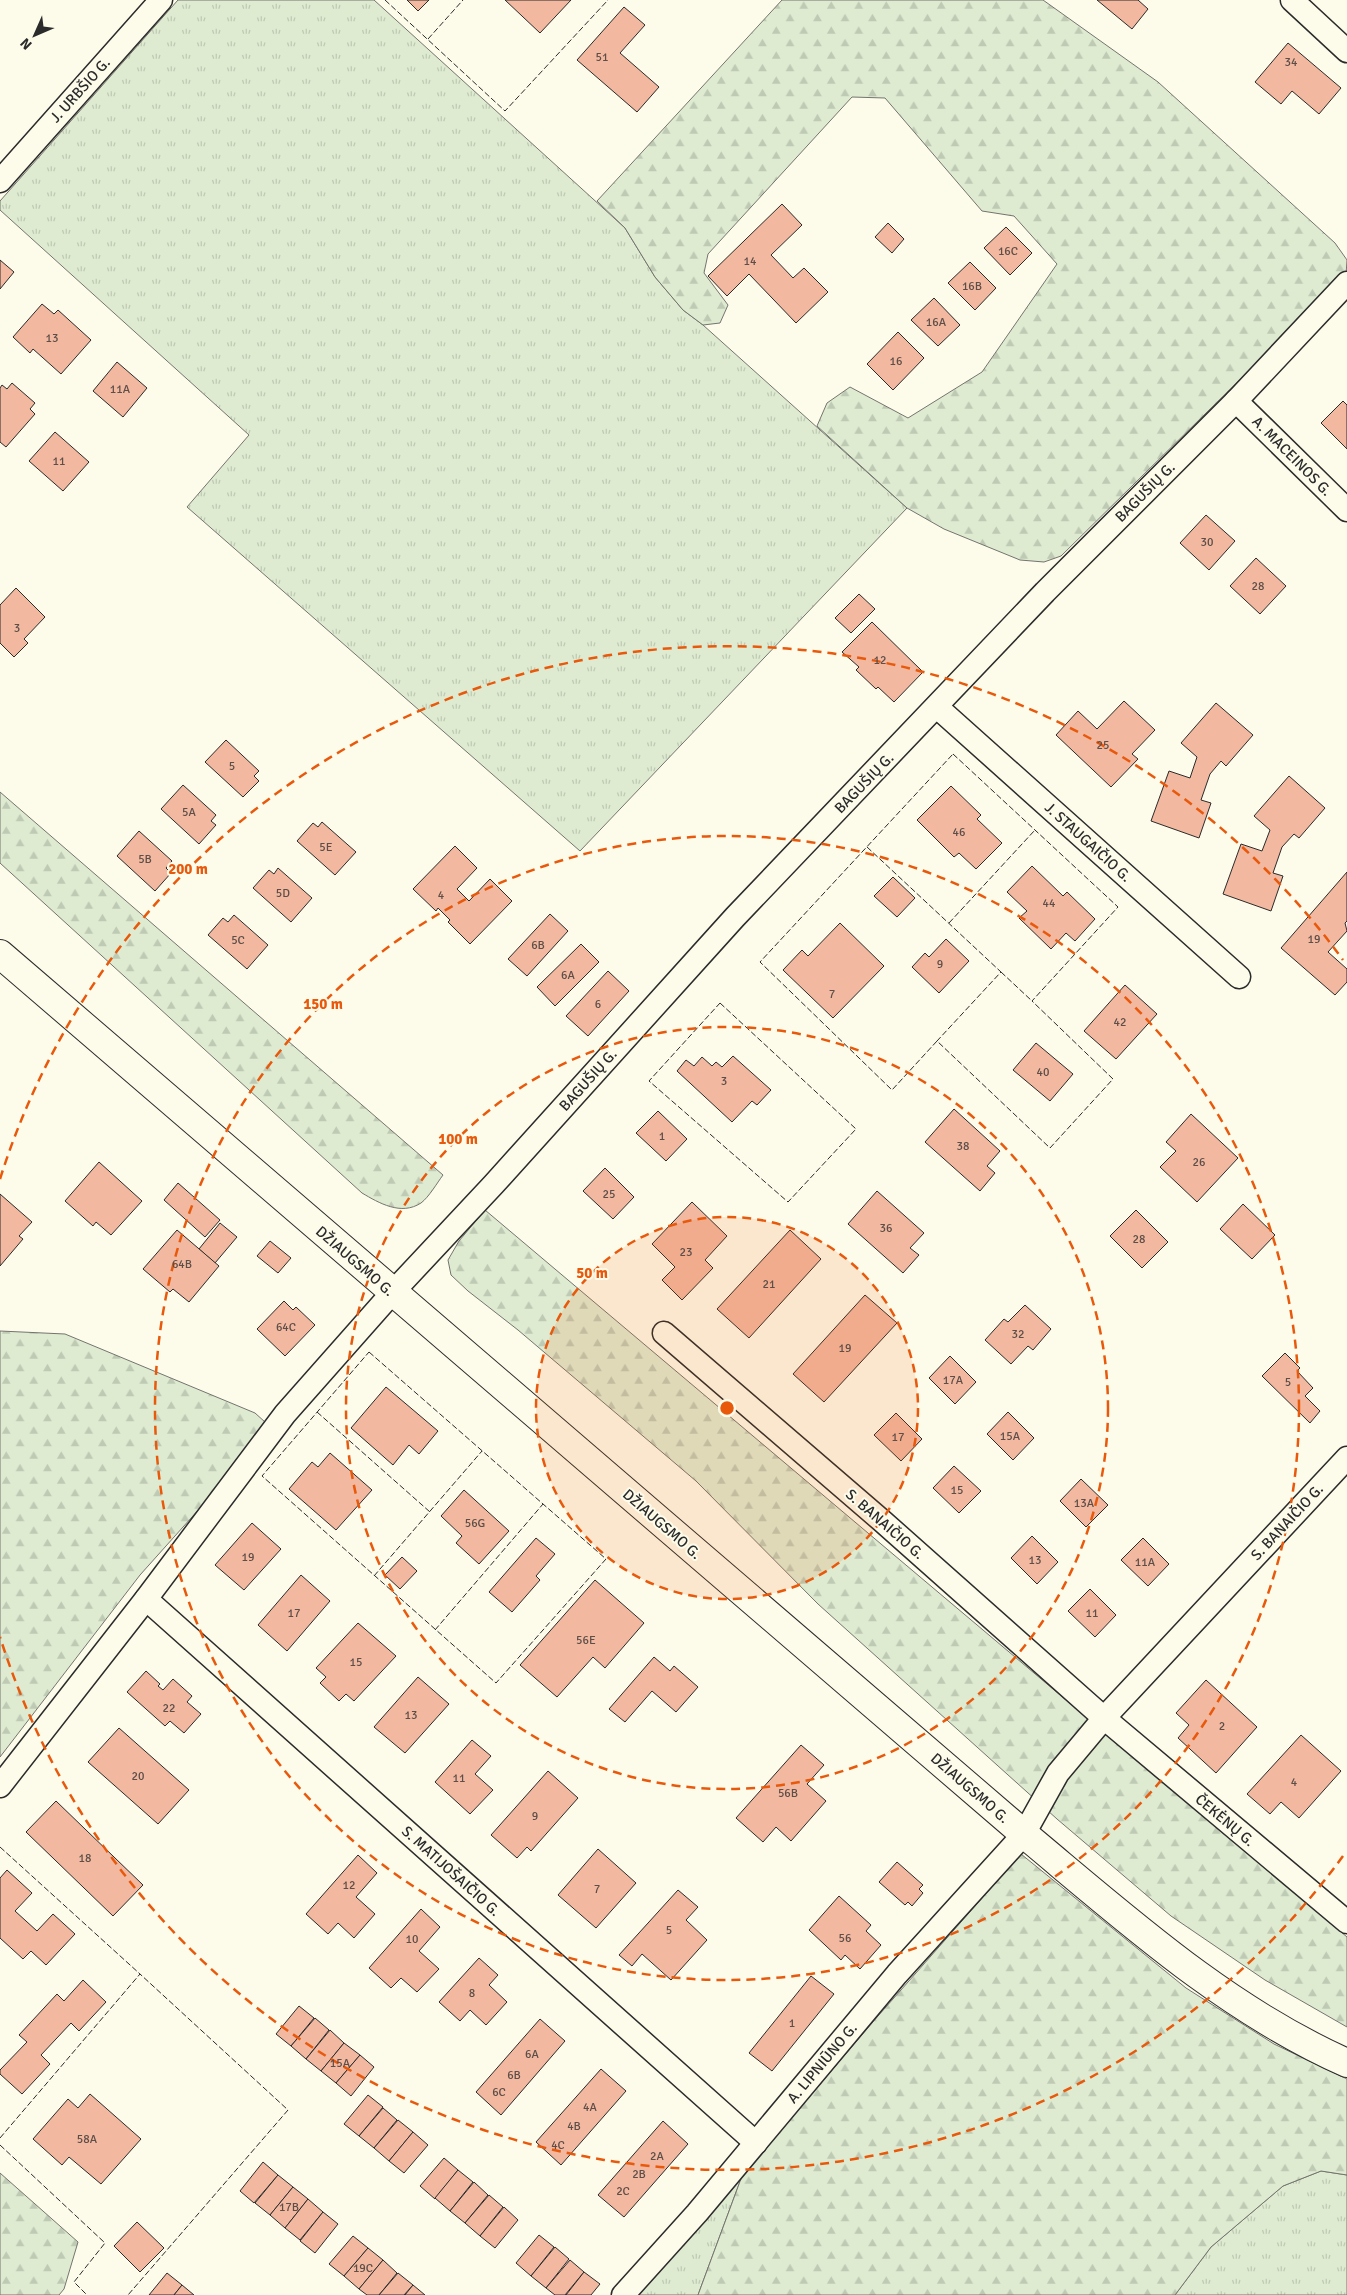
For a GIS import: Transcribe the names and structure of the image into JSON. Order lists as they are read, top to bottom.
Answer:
{
  "streets": {
    "street": [
      "J. URBŠIO G.",
      "A. MACEINOS G.",
      "BAGUŠIŲ G.",
      "J. STAUGAIČIO G.",
      "DŽIAUGSMO G.",
      "S. BANAIČIO G.",
      "ČEKĖNŲ G.",
      "S. MATIJOŠAIČIO G.",
      "A. LIPNIŪNO G."
    ]
  },
  "crossings": [
    ["A. MACEINOS G.", "BAGUŠIŲ G."],
    ["BAGUŠIŲ G.", "J. STAUGAIČIO G."],
    ["BAGUŠIŲ G.", "DŽIAUGSMO G."],
    ["BAGUŠIŲ G.", "S. MATIJOŠAIČIO G."],
    ["DŽIAUGSMO G.", "S. BANAIČIO G."],
    ["DŽIAUGSMO G.", "A. LIPNIŪNO G."],
    ["S. BANAIČIO G.", "ČEKĖNŲ G."],
    ["S. BANAIČIO G.", "A. LIPNIŪNO G."],
    ["S. MATIJOŠAIČIO G.", "A. LIPNIŪNO G."]
  ],
  "house_numbers": [
    "51",
    "34",
    "16C",
    "14",
    "16B",
    "16A",
    "13",
    "16",
    "11A",
    "11",
    "30",
    "28",
    "3",
    "12",
    "25",
    "5",
    "5A",
    "46",
    "5E",
    "5B",
    "5D",
    "4",
    "44",
    "19",
    "5C",
    "6B",
    "9",
    "6A",
    "7",
    "6",
    "42",
    "40",
    "3",
    "1",
    "38",
    "26",
    "25",
    "36",
    "28",
    "23",
    "64B",
    "21",
    "64C",
    "32",
    "19",
    "17A",
    "5",
    "15A",
    "17",
    "15",
    "13A",
    "56G",
    "19",
    "13",
    "11A",
    "17",
    "11",
    "56E",
    "15",
    "22",
    "13",
    "2",
    "20",
    "11",
    "4",
    "56B",
    "9",
    "18",
    "12",
    "7",
    "5",
    "56",
    "10",
    "8",
    "1",
    "6A",
    "15A",
    "6B",
    "6C",
    "4A",
    "4B",
    "58A",
    "4C",
    "2A",
    "2B",
    "2C",
    "17B",
    "19C"
  ],
  "north": "bottom left",
  "rings": [
    "200 m",
    "150 m",
    "100 m",
    "50 m"
  ]
}
